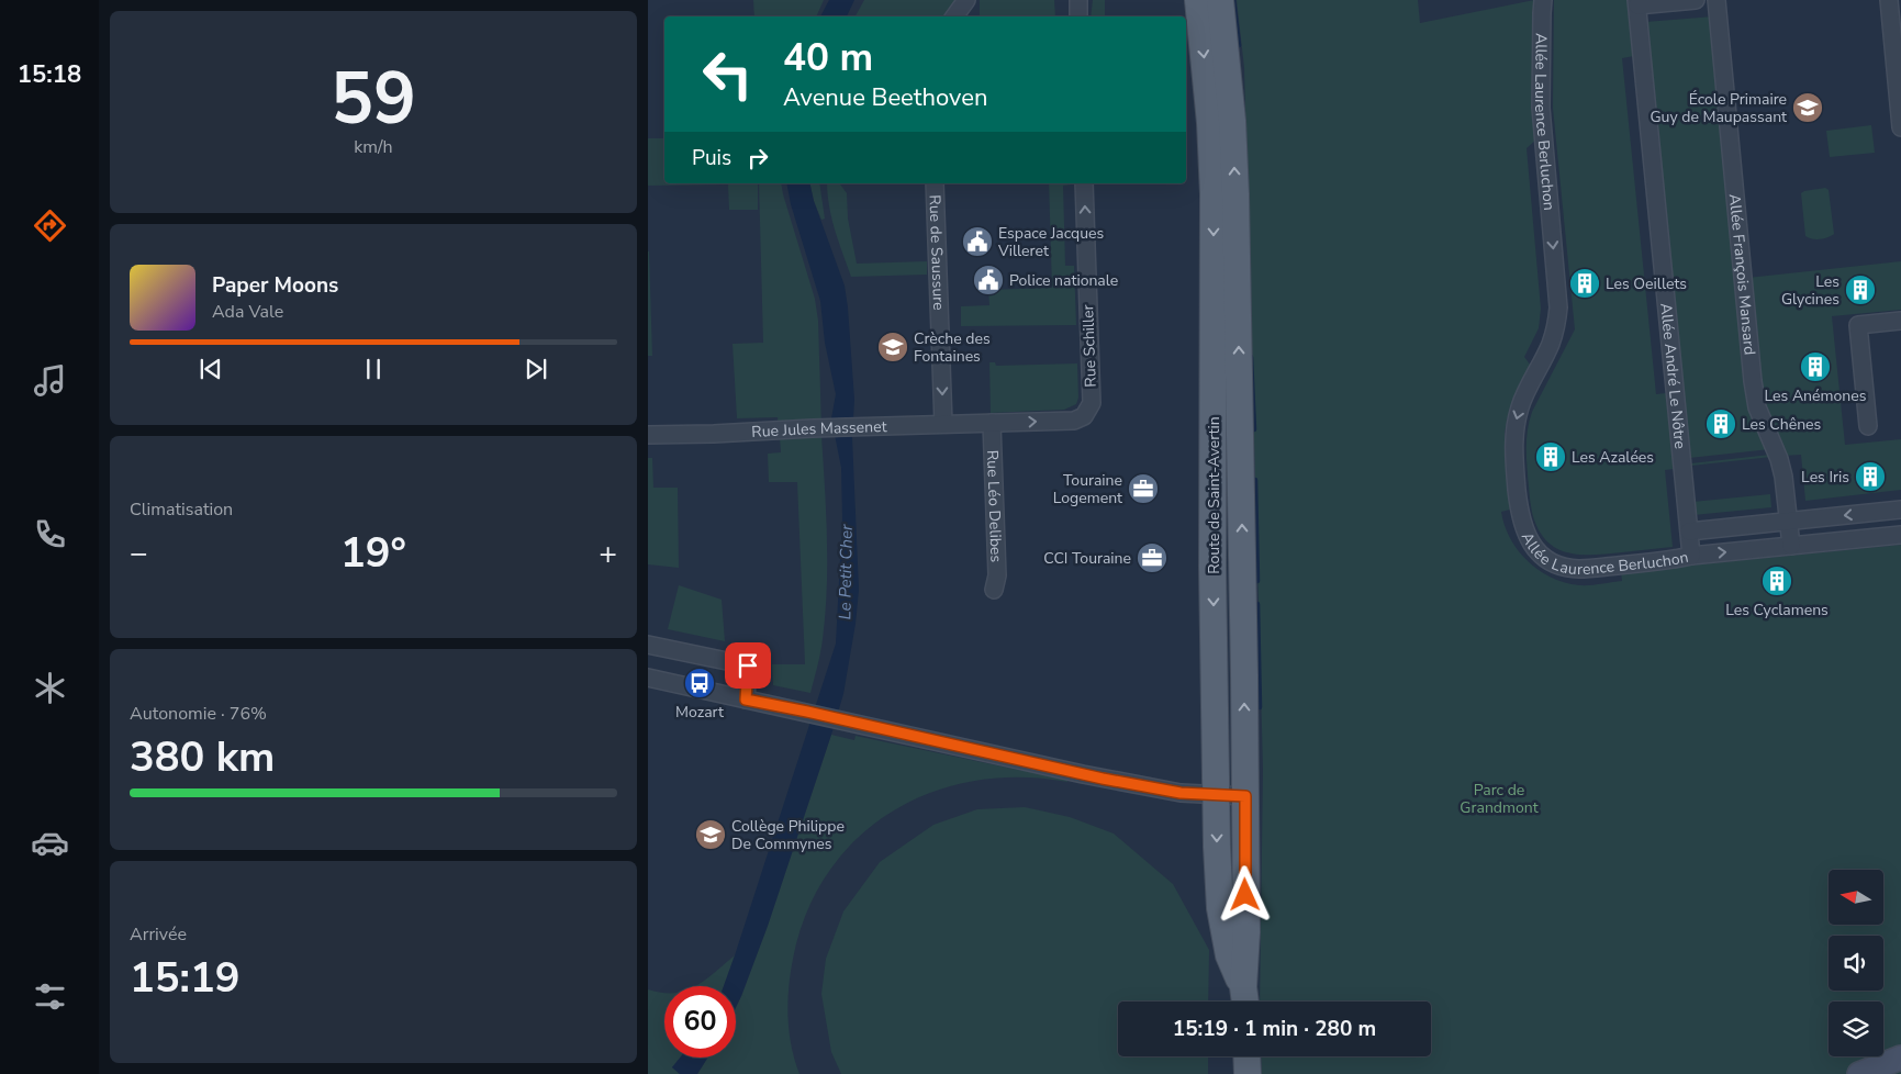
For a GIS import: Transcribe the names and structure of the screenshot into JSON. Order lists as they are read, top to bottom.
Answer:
{
  "streets": {
    "main road": ["Route de Saint-Avertin"],
    "street": [
      "Allée Laurence Berluchon",
      "Rue de Saussure",
      "Allée François Mansard",
      "Rue Schiller",
      "Allée André Le Nôtre",
      "Rue Jules Massenet",
      "Rue Léo Delibes"
    ]
  },
  "crossings": [
    ["Allée Laurence Berluchon", "Allée François Mansard"],
    ["Allée Laurence Berluchon", "Allée André Le Nôtre"],
    ["Rue de Saussure", "Rue Jules Massenet"],
    ["Rue Schiller", "Rue Jules Massenet"],
    ["Rue Schiller", "Rue Léo Delibes"],
    ["Rue Jules Massenet", "Rue Léo Delibes"]
  ],
  "one_way": ["Rue de Saussure"],
  "water": ["Le Petit Cher"],
  "parks": ["Parc de Grandmont"],
  "places": {
    "school or university": ["École Primaire Guy de Maupassant", "Crèche des Fontaines", "Collège Philippe De Commynes"],
    "public building": ["Espace Jacques Villeret", "Police nationale"],
    "building": [
      "Les Oeillets",
      "Les Glycines",
      "Les Anémones",
      "Les Chênes",
      "Les Azalées",
      "Les Iris",
      "Les Cyclamens"
    ],
    "office": ["Touraine Logement", "CCI Touraine"],
    "bus stop": ["Mozart"]
  },
  "north": "left",
  "page": {
    "tabs": "15:18",
    "tile": [
      ["59", "km/h"],
      "Climatisation",
      ["Autonomie · 76%", "380 km"],
      ["Arrivée", "15:19"]
    ],
    "turn": ["40 m", "Avenue Beethoven"],
    "then": "Puis",
    "song": ["Paper Moons", "Ada Vale"],
    "heat": ["−", "19°", "+"],
    "limit": "60",
    "trip": "15:19 · 1 min · 280 m"
  }
}
